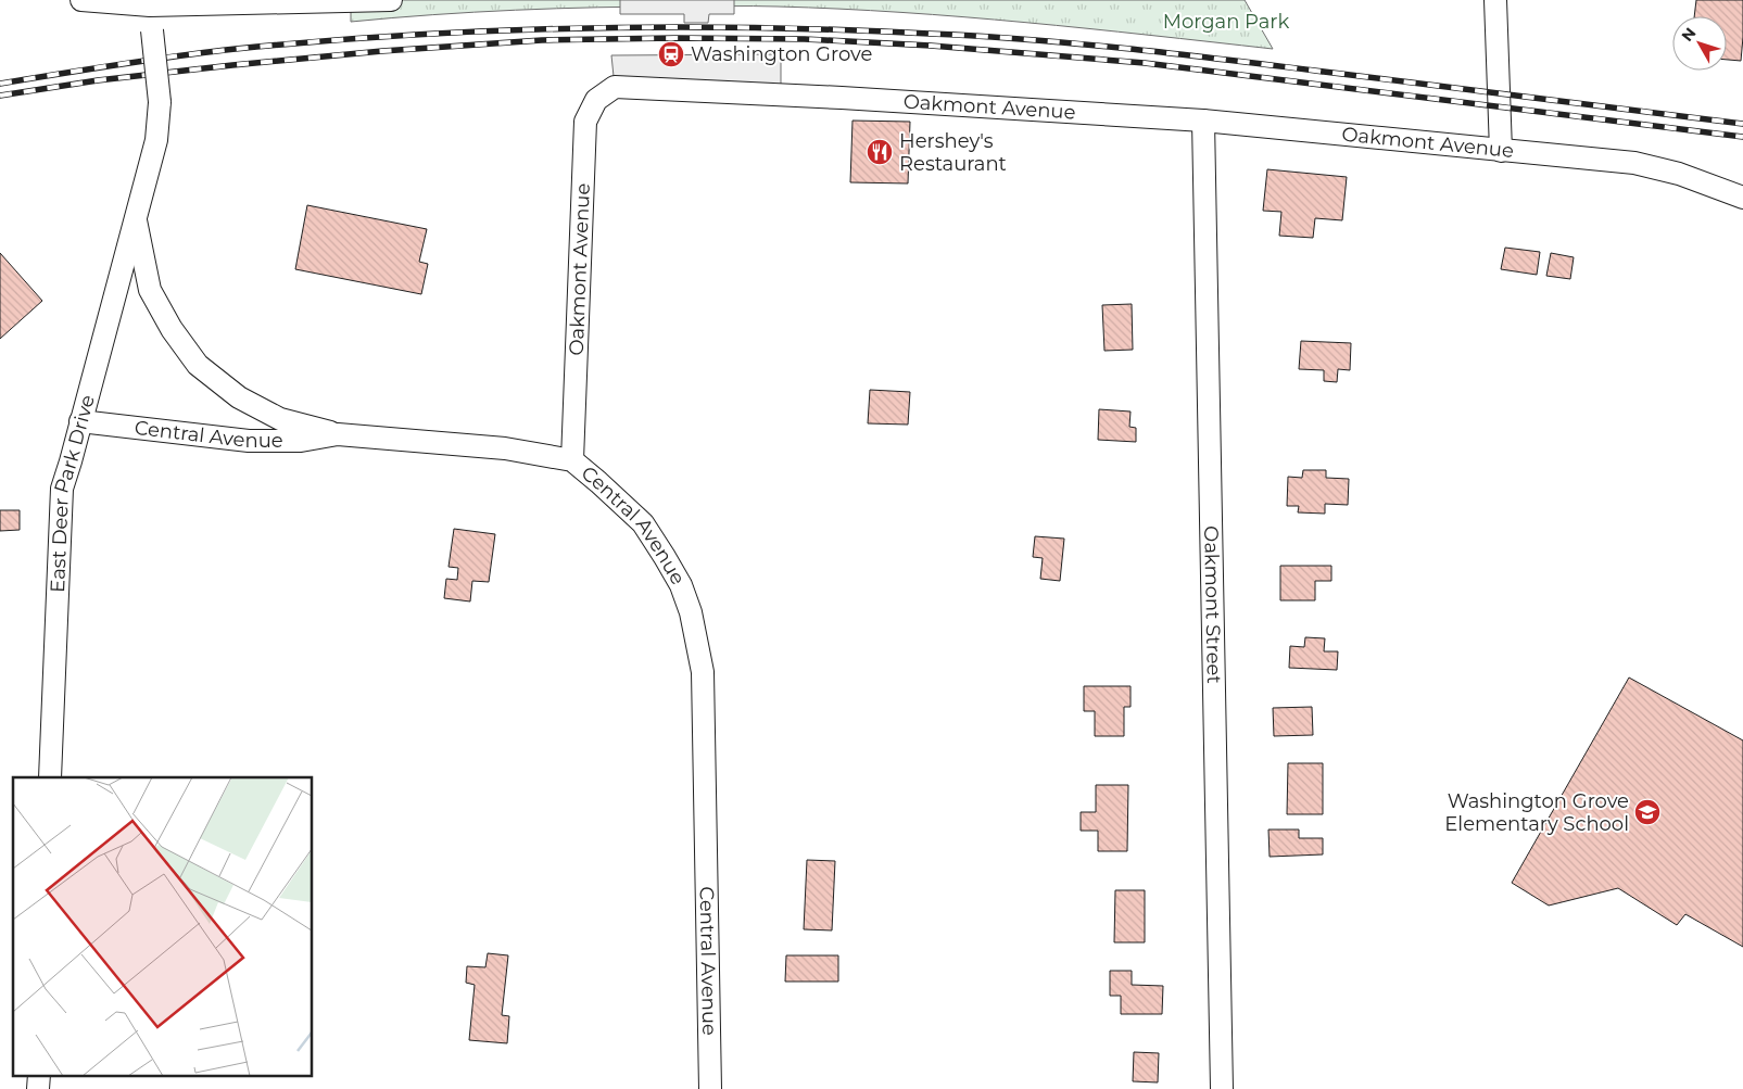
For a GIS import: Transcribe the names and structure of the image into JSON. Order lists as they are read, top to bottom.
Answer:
{
  "streets": {
    "street": [
      "Oakmont Avenue",
      "Central Avenue",
      "East Deer Park Drive",
      "Oakmont Street"
    ]
  },
  "crossings": [
    ["Oakmont Avenue", "Central Avenue"],
    ["Oakmont Avenue", "Oakmont Street"],
    ["Central Avenue", "East Deer Park Drive"]
  ],
  "parks": ["Morgan Park"],
  "places": {
    "station": ["Washington Grove"],
    "restaurant": ["Hershey's Restaurant"],
    "school or university": ["Washington Grove Elementary School"]
  },
  "north": "top left"
}
